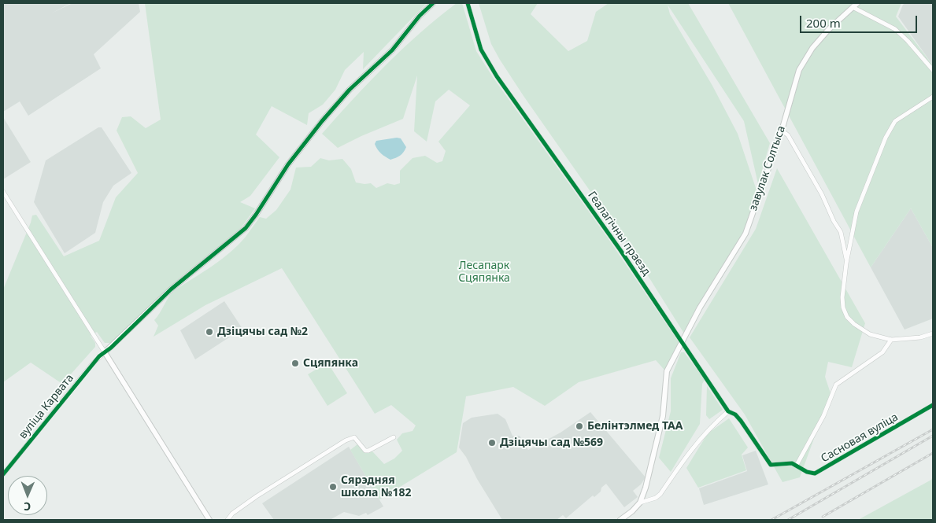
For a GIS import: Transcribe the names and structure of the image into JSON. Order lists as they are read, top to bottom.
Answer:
{
  "streets": {
    "street": [
      "завулак Солтыса",
      "Геалагічны праезд",
      "вуліца Карвата",
      "Сасновая вуліца"
    ]
  },
  "crossings": [
    ["завулак Солтыса", "Геалагічны праезд"],
    ["Геалагічны праезд", "Сасновая вуліца"]
  ],
  "parks": ["Лесапарк Сцяпянка"],
  "places": [
    "Дзіцячы сад №2",
    "Сцяпянка",
    "Белінтэлмед ТАА",
    "Дзіцячы сад №569",
    "Сярэдняя школа №182"
  ],
  "scale_bar": "200 m",
  "north": "bottom"
}
